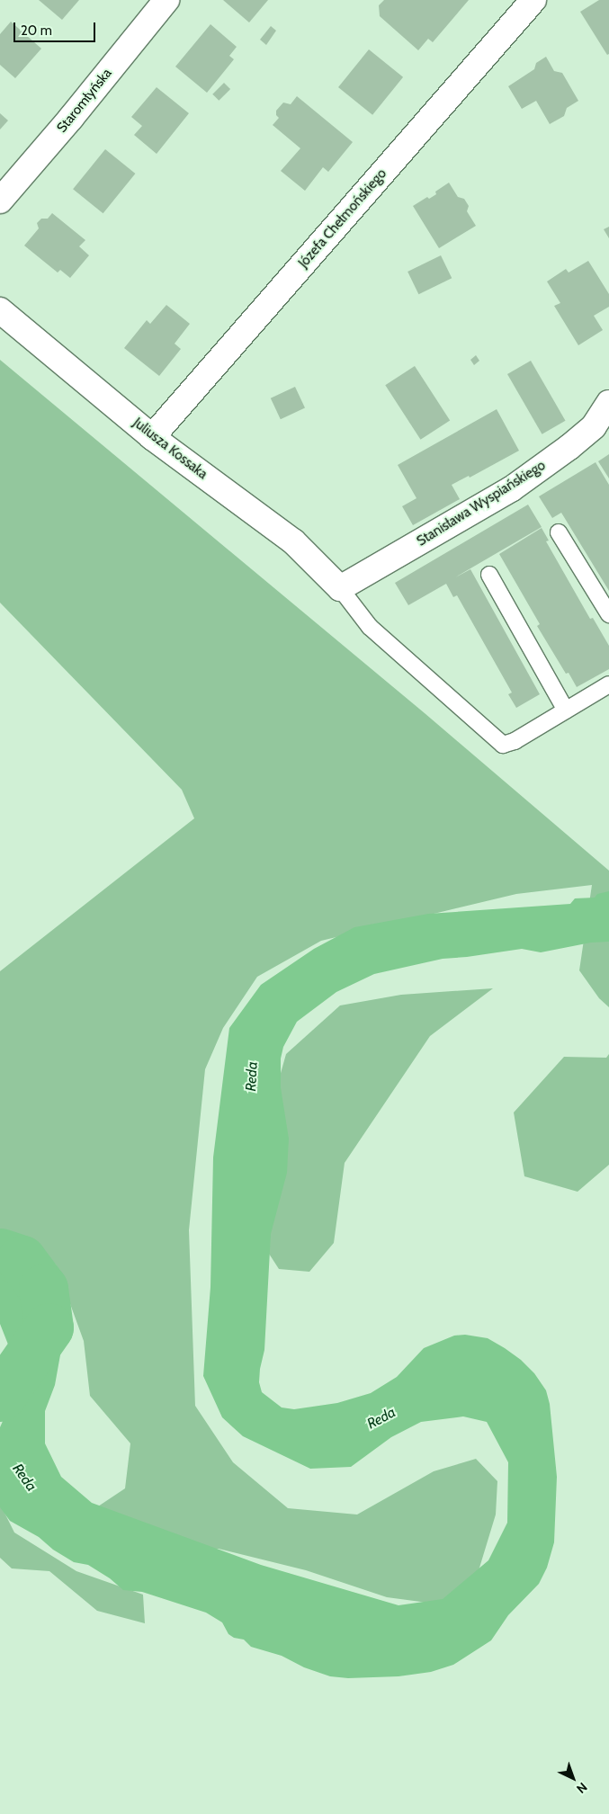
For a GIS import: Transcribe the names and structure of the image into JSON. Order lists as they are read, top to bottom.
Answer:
{
  "streets": {
    "street": [
      "Staromłyńska",
      "Józefa Chełmońskiego",
      "Juliusza Kossaka",
      "Stanisława Wyspiańskiego"
    ]
  },
  "crossings": [
    ["Józefa Chełmońskiego", "Juliusza Kossaka"],
    ["Juliusza Kossaka", "Stanisława Wyspiańskiego"]
  ],
  "water": ["Reda"],
  "scale_bar": "20 m",
  "north": "bottom right"
}
